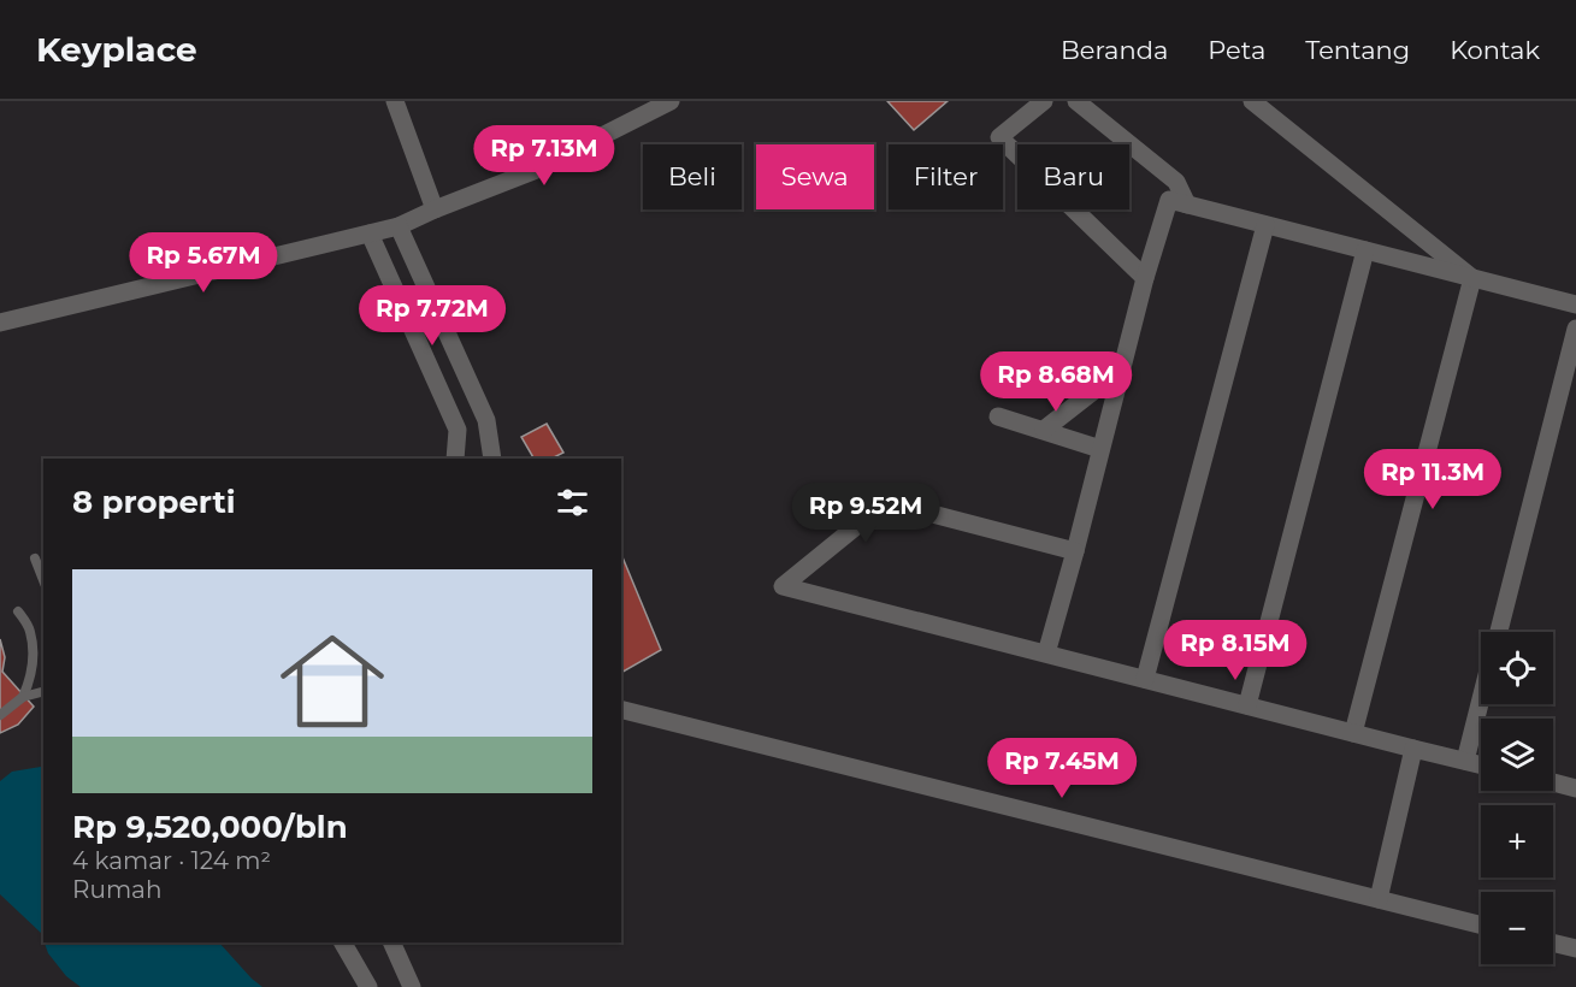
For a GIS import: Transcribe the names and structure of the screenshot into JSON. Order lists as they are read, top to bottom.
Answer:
{
  "page": {
    "header": "Keyplace",
    "nav": [
      "Beranda",
      "Peta",
      "Tentang",
      "Kontak"
    ],
    "price": [
      "Rp 7.13M",
      "Rp 5.67M",
      "Rp 7.72M",
      "Rp 8.68M",
      "Rp 11.3M",
      "Rp 9.52M",
      "Rp 8.15M",
      "Rp 7.45M"
    ],
    "chip": [
      "Beli",
      "Sewa",
      "Filter",
      "Baru"
    ],
    "heading": "8 properti",
    "list": [
      {
        "name": "Rp 9,520,000/bln",
        "note": "4 kamar · 124 m² · Rumah"
      }
    ],
    "map_buttons": ["+", "−"]
  }
}
